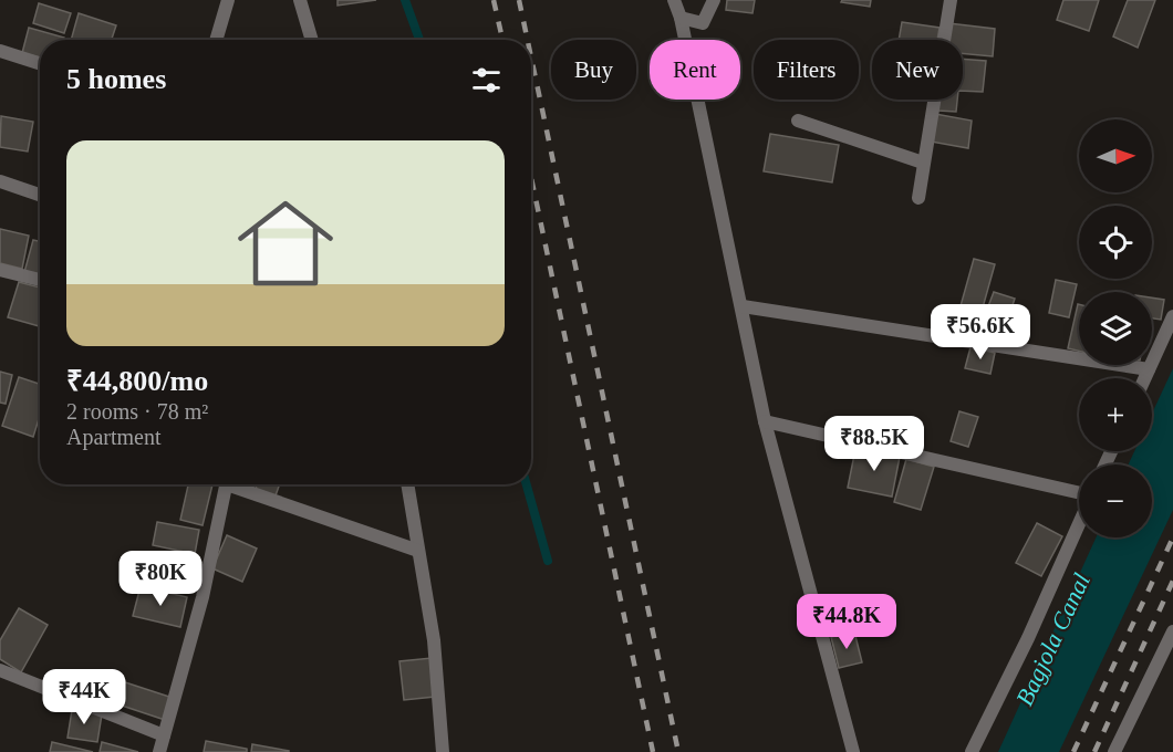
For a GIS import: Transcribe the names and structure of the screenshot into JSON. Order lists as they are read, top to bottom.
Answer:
{
  "water": ["Bagjola Canal"],
  "north": "right",
  "page": {
    "chip": [
      "Buy",
      "Rent",
      "Filters",
      "New"
    ],
    "heading": "5 homes",
    "map_buttons": ["+", "−"],
    "list": [
      {
        "name": "₹44,800/mo",
        "note": "2 rooms · 78 m² · Apartment"
      }
    ],
    "price": [
      "₹56.6K",
      "₹88.5K",
      "₹80K",
      "₹44.8K",
      "₹44K"
    ]
  }
}
